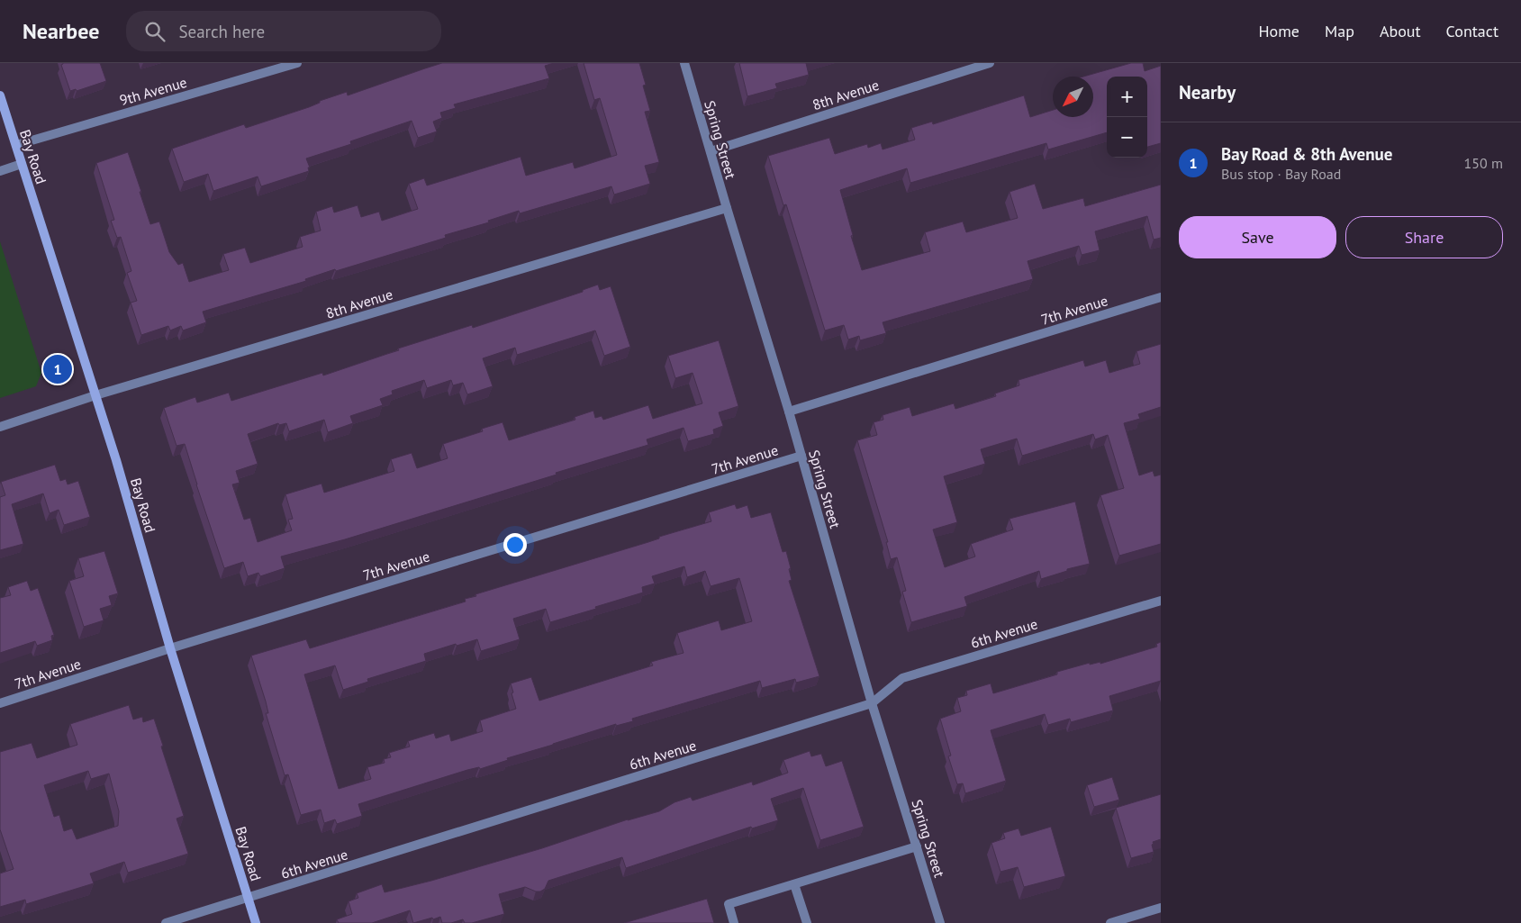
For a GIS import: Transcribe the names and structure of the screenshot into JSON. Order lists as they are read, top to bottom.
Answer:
{
  "streets": {
    "street": [
      "9th Avenue",
      "8th Avenue",
      "Spring Street",
      "Bay Road",
      "7th Avenue",
      "6th Avenue"
    ]
  },
  "crossings": [
    ["9th Avenue", "Bay Road"],
    ["8th Avenue", "Spring Street"],
    ["8th Avenue", "Bay Road"],
    ["Spring Street", "7th Avenue"],
    ["Spring Street", "6th Avenue"],
    ["Bay Road", "7th Avenue"],
    ["Bay Road", "6th Avenue"]
  ],
  "north": "bottom left",
  "page": {
    "header": "Nearbee",
    "search": "Search here",
    "nav": [
      "Home",
      "Map",
      "About",
      "Contact"
    ],
    "heading": "Nearby",
    "map_buttons": ["+", "−"],
    "list": [
      {
        "mark": "1",
        "name": "Bay Road & 8th Avenue",
        "note": "Bus stop · Bay Road",
        "value": "150 m"
      }
    ],
    "buttons": ["Save", "Share"],
    "pins": "1"
  }
}
